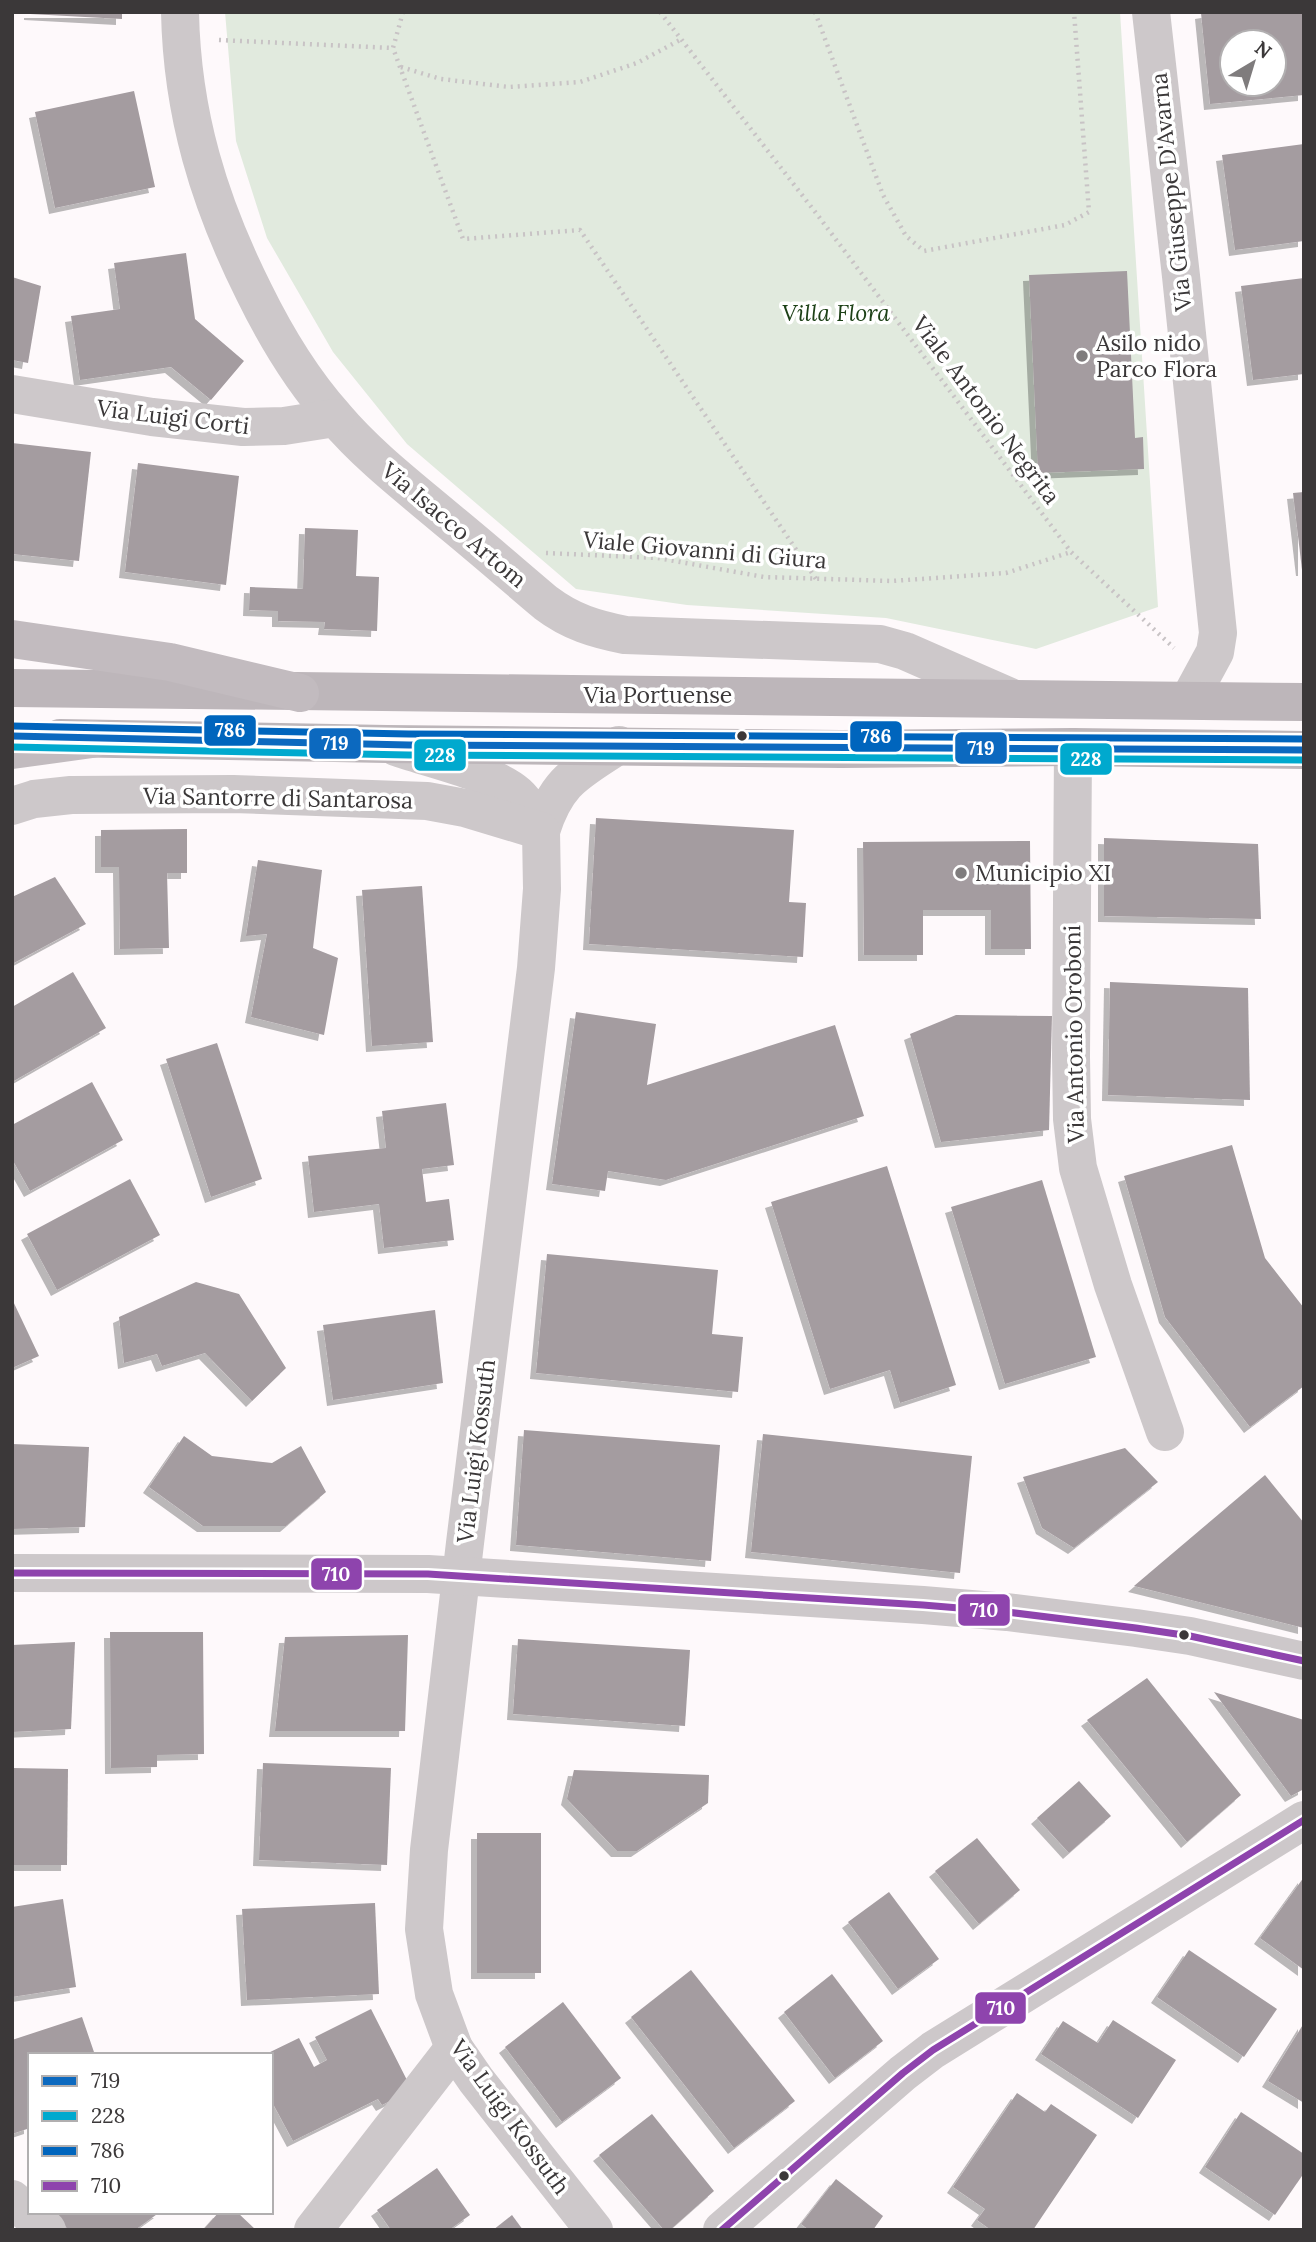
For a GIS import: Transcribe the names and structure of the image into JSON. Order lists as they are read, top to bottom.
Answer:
{
  "streets": {
    "main road": ["Via Portuense"],
    "street": [
      "Via Giuseppe D'Avarna",
      "Via Luigi Corti",
      "Via Isacco Artom",
      "Via Santorre di Santarosa",
      "Via Antonio Oroboni",
      "Via Luigi Kossuth"
    ],
    "path": ["Viale Antonio Negrita", "Viale Giovanni di Giura"]
  },
  "crossings": [
    ["Via Giuseppe D'Avarna", "Via Portuense"],
    ["Viale Antonio Negrita", "Viale Giovanni di Giura"],
    ["Via Luigi Corti", "Via Isacco Artom"],
    ["Via Isacco Artom", "Viale Giovanni di Giura"],
    ["Via Isacco Artom", "Via Portuense"],
    ["Via Santorre di Santarosa", "Via Luigi Kossuth"]
  ],
  "parks": ["Villa Flora"],
  "places": ["Asilo nido Parco Flora", "Municipio XI"],
  "lines": [
    "transit line 786",
    "transit line 719",
    "transit line 228",
    "transit line 710"
  ],
  "legend": [
    "719",
    "228",
    "786",
    "710"
  ],
  "north": "top right"
}
